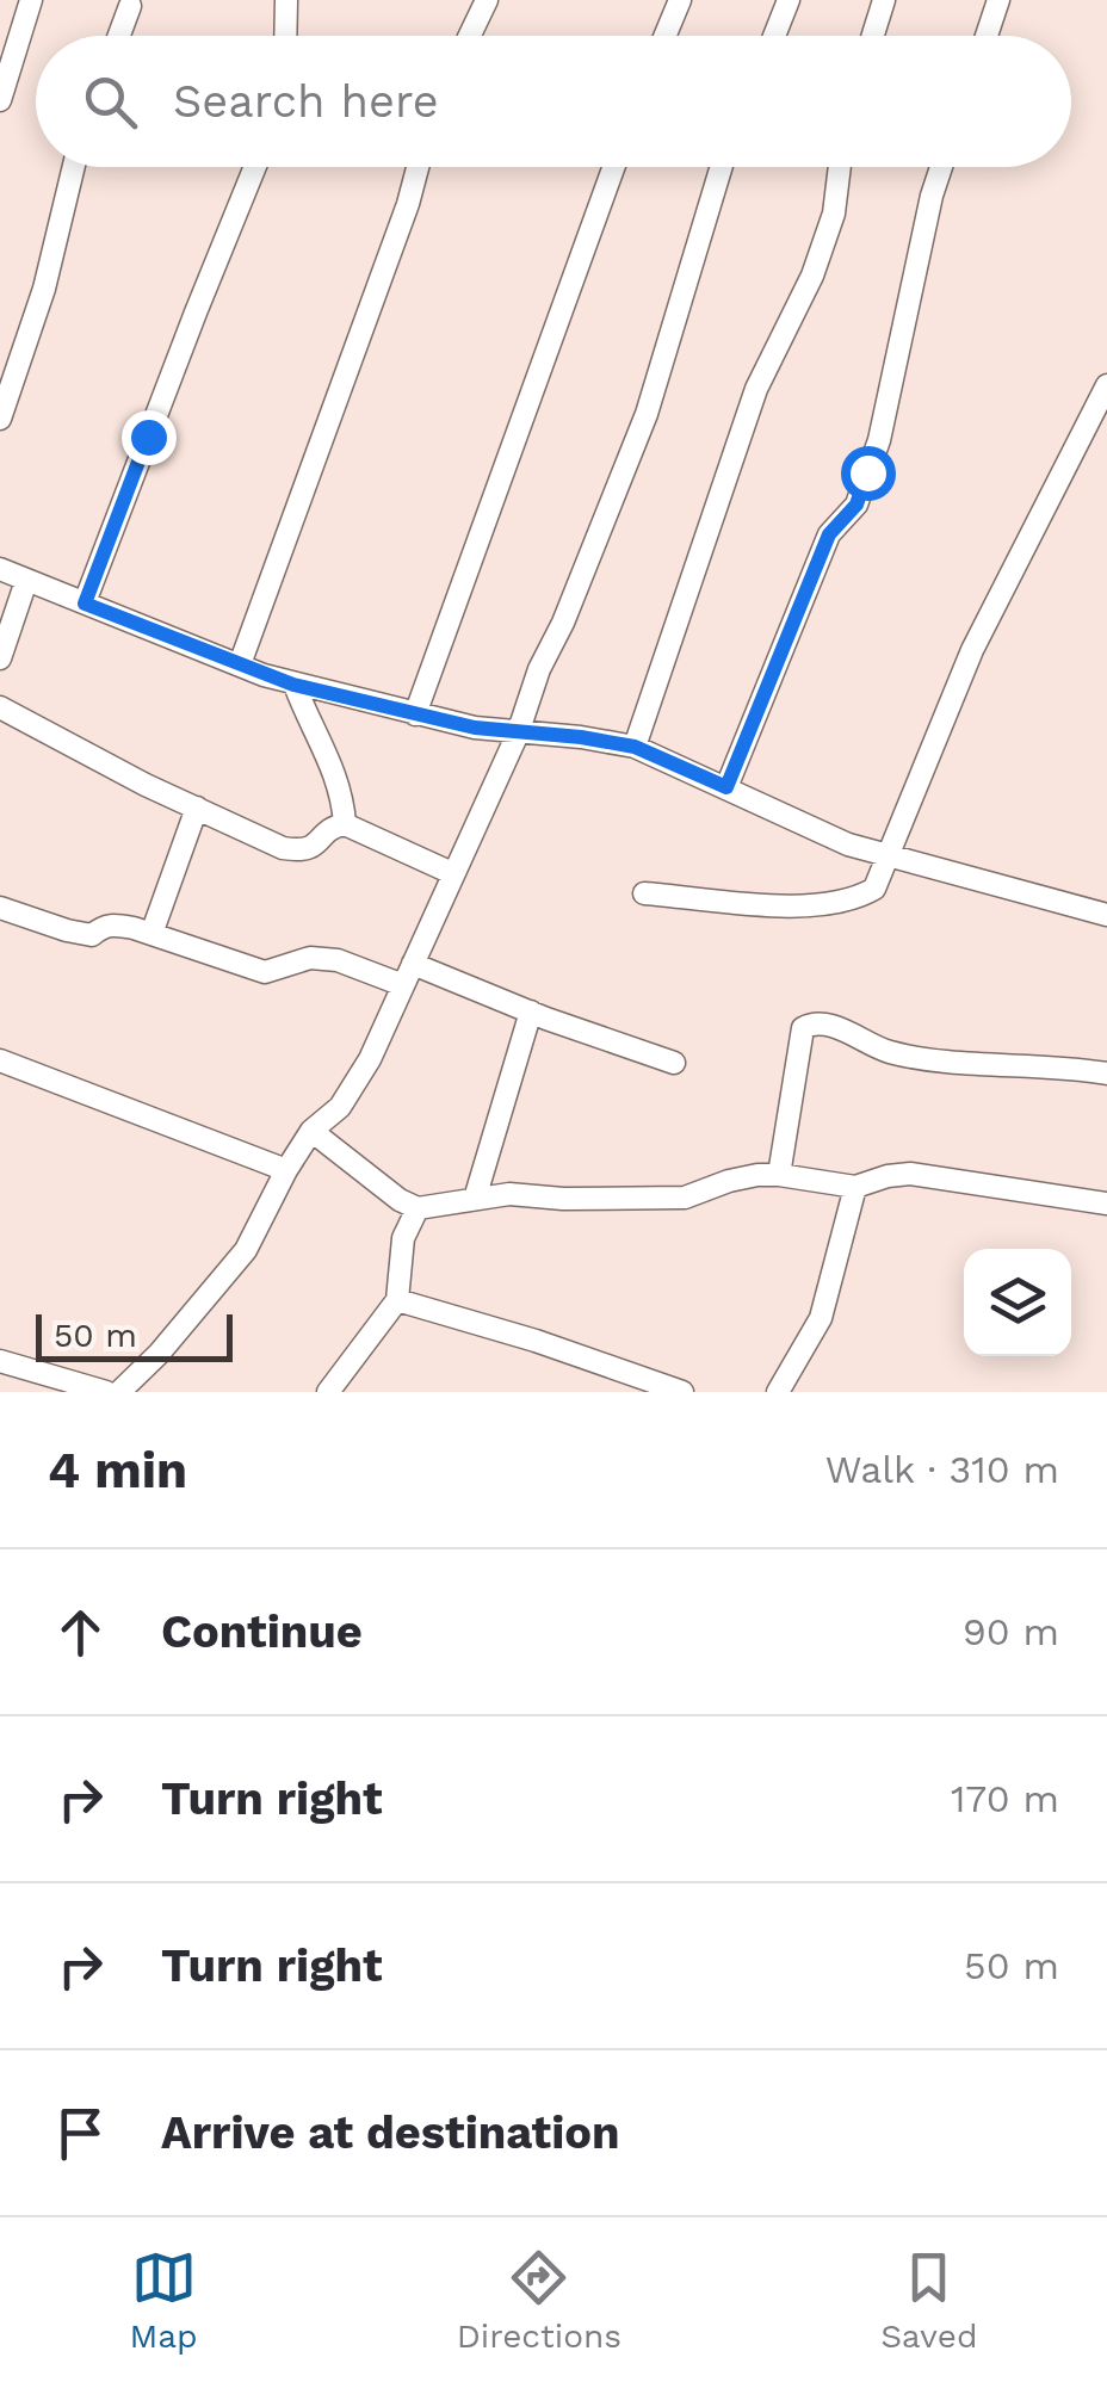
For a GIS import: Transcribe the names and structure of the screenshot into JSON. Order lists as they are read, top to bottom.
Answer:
{
  "scale_bar": "50 m",
  "page": {
    "search": "Search here",
    "scale": "50 m",
    "heading": ["4 min", "Walk · 310 m"],
    "list": [
      ["Continue", "90 m"],
      ["Turn right", "170 m"],
      ["Turn right", "50 m"],
      "Arrive at destination"
    ],
    "nav": ["Map", "Directions", "Saved"]
  }
}
